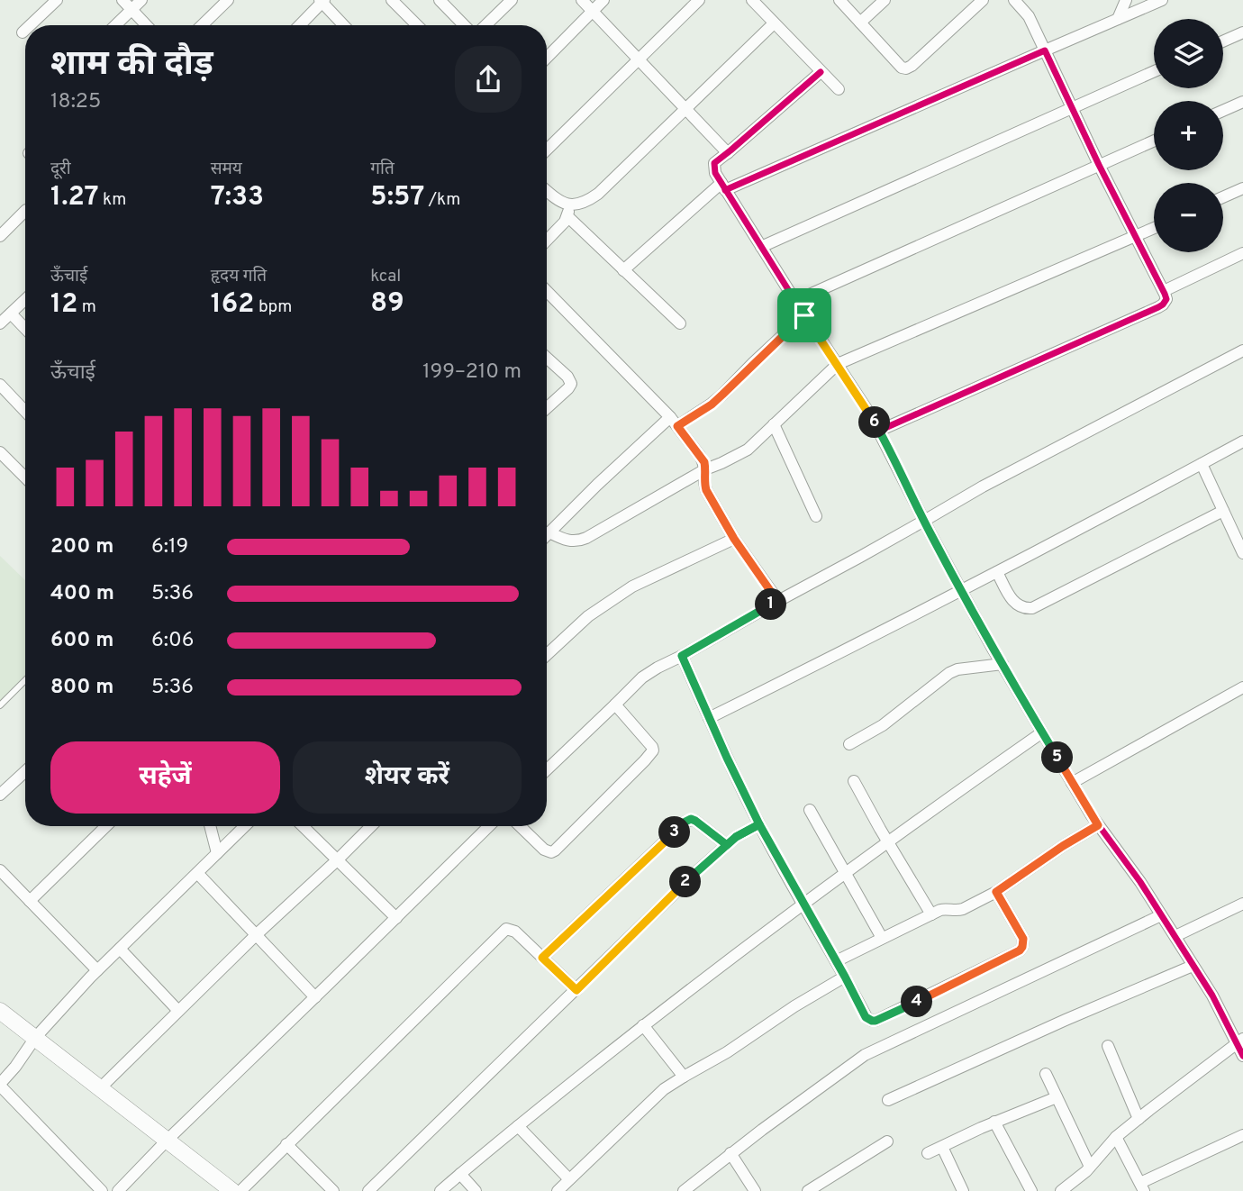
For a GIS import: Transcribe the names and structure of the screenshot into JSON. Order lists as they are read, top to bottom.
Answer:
{
  "page": {
    "map_buttons": ["+", "−"],
    "heading": ["शाम की दौड़", "18:25"],
    "stats": [
      ["दूरी", "1.27 km"],
      ["समय", "7:33"],
      ["गति", "5:57 /km"],
      ["ऊँचाई", "12 m"],
      ["हृदय गति", "162 bpm"],
      ["kcal", "89"]
    ],
    "chart": ["ऊँचाई", "199–210 m"],
    "pins": [
      "6",
      "1",
      "5",
      "3",
      "2",
      "4"
    ],
    "list": [
      {
        "name": "200 m",
        "note": "6:19"
      },
      {
        "name": "400 m",
        "note": "5:36"
      },
      {
        "name": "600 m",
        "note": "6:06"
      },
      {
        "name": "800 m",
        "note": "5:36"
      }
    ],
    "buttons": ["सहेजें", "शेयर करें"]
  }
}
